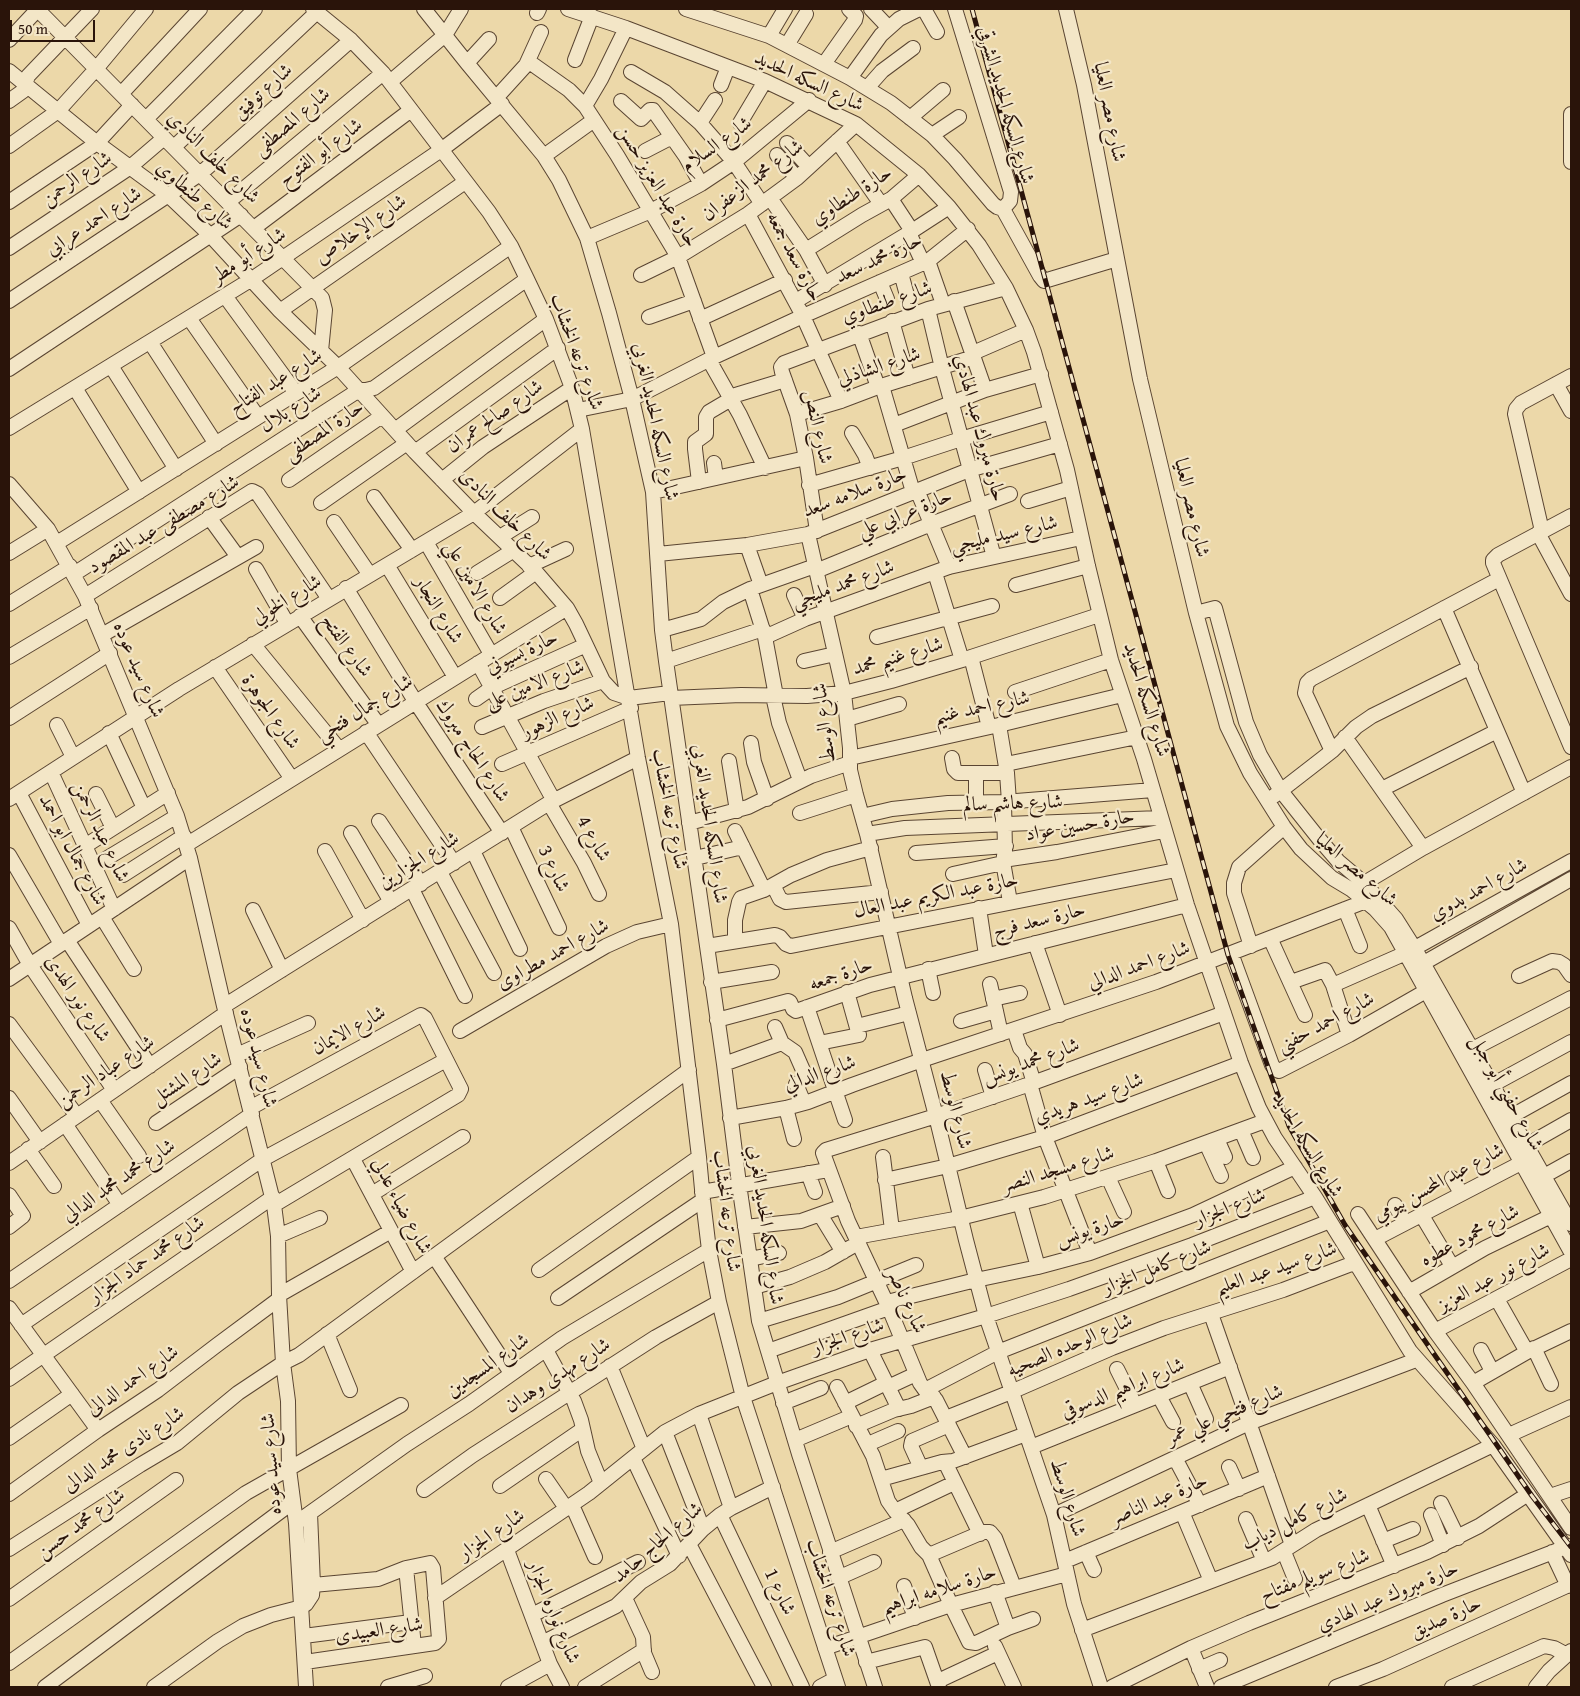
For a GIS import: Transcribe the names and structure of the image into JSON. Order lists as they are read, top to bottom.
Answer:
{
  "streets": {
    "street": [
      "شارع السكه الحديد",
      "شارع توفيق",
      "شارع السكه الحديد الشرقي",
      "شارع مصر العليا",
      "شارع المصطفى",
      "شارع السلام",
      "شارع أبو الفتوح",
      "شارع خلف النادي",
      "شارع الرحمن",
      "شارع محمد الزعفران",
      "حارة عبد العزيز حسن",
      "شارع طنطاوي",
      "حارة طنطاوي",
      "شارع احمد عرابي",
      "شارع الإخلاص",
      "شارع أبو مطر",
      "حارة سعد جمعه",
      "حارة محمد سعد",
      "شارع ترعه الخشاب",
      "شارع الشاذلي",
      "شارع عبد الفتاح",
      "شارع بلال",
      "شارع صالح عمران",
      "شارع السكه الحديد الغربي",
      "شارع النص",
      "حارة مبروك عبد الهادي",
      "حارة المصطفى",
      "حارة سلامه سعد",
      "حارة عرابي علي",
      "شارع خلف النادى",
      "شارع مصطفى عبد المقصود",
      "شارع سيد مليجي",
      "شارع محمد مليجي",
      "شارع الامين علي",
      "شارع الخولي",
      "شارع النجار",
      "شارع الفتح",
      "حارة بسيوني",
      "شارع غنيم محمد",
      "شارع سيد عوده",
      "شارع الامين على",
      "شارع احمد غنيم",
      "شارع جمال فتحي",
      "شارع الجوهرة",
      "شارع الزهور",
      "شارع الوسط",
      "شارع الحاج مبروك",
      "شارع هاشم سالم",
      "حارة حسين عواد",
      "شارع عبد الرحمن",
      "شارع 4",
      "شارع جمال ابو احمد",
      "شارع الجزارين",
      "شارع 3",
      "شارع احمد بدوي",
      "حارة عبد الكريم عبد العال",
      "حارة سعد فرج",
      "شارع احمد مطراوى",
      "شارع احمد الدالي",
      "حارة جمعه",
      "شارع نور الهدى",
      "شارع احمد حفني",
      "شارع الايمان",
      "شارع محمد يونس",
      "شارع عباد الرحمن",
      "شارع الدالي",
      "شارع المشتل",
      "شارع حفني أبو جبل",
      "شارع سيد هريدي",
      "شارع مسجد النصر",
      "شارع محمد محمد الدالي",
      "شارع عبد المحسن بيومي",
      "شارع ضياء عدلي",
      "شارع الجزار",
      "حارة يونس",
      "شارع محمود عطوه",
      "شارع محمد حماد الجزار",
      "شارع كامل الجزار",
      "شارع سيد عبد العليم",
      "شارع نور عبد العزيز",
      "شارع ناصر",
      "شارع الوحده الصحيه",
      "شارع المسجدين",
      "شارع مهدى وهدان",
      "شارع احمد الدالى",
      "شارع ابراهيم الدسوقي",
      "شارع فتحي علي عمر",
      "شارع نادى محمد الدالى",
      "حارة عبد الناصر",
      "شارع كامل دياب",
      "شارع محمد حسن",
      "شارع الحاج حامد",
      "شارع سويلم مفتاح",
      "حارة سلامه ابراهيم",
      "شارع 1",
      "شارع نواره الجزار",
      "حارة صديق",
      "شارع العبيدى"
    ]
  },
  "crossings": [
    ["شارع السكه الحديد", "شارع السكه الحديد الشرقي"],
    ["شارع السكه الحديد", "شارع السلام"],
    ["شارع السكه الحديد", "شارع محمد الزعفران"],
    ["شارع السكه الحديد", "شارع طنطاوي"],
    ["شارع السكه الحديد", "حارة طنطاوي"],
    ["شارع السكه الحديد", "حارة محمد سعد"],
    ["شارع السكه الحديد", "شارع الشاذلي"],
    ["شارع السكه الحديد", "حارة مبروك عبد الهادي"],
    ["شارع السكه الحديد", "حارة سلامه سعد"],
    ["شارع السكه الحديد", "شارع سيد مليجي"],
    ["شارع السكه الحديد", "شارع غنيم محمد"],
    ["شارع السكه الحديد", "شارع احمد غنيم"],
    ["شارع السكه الحديد", "شارع هاشم سالم"],
    ["شارع السكه الحديد", "حارة حسين عواد"],
    ["شارع السكه الحديد", "حارة عبد الكريم عبد العال"],
    ["شارع السكه الحديد", "حارة سعد فرج"],
    ["شارع السكه الحديد", "شارع احمد الدالي"],
    ["شارع السكه الحديد", "شارع محمد يونس"],
    ["شارع السكه الحديد", "شارع سيد هريدي"],
    ["شارع السكه الحديد", "شارع مسجد النصر"],
    ["شارع السكه الحديد", "شارع عبد المحسن بيومي"],
    ["شارع السكه الحديد", "شارع الجزار"],
    ["شارع السكه الحديد", "حارة يونس"],
    ["شارع السكه الحديد", "شارع محمود عطوه"],
    ["شارع السكه الحديد", "شارع كامل الجزار"],
    ["شارع السكه الحديد", "شارع سيد عبد العليم"],
    ["شارع السكه الحديد", "شارع نور عبد العزيز"],
    ["شارع السكه الحديد", "شارع فتحي علي عمر"],
    ["شارع السكه الحديد", "شارع كامل دياب"],
    ["شارع السكه الحديد", "شارع سويلم مفتاح"],
    ["شارع توفيق", "شارع خلف النادي"],
    ["شارع توفيق", "شارع احمد عرابي"],
    ["شارع توفيق", "شارع ترعه الخشاب"],
    ["شارع مصر العليا", "شارع احمد بدوي"],
    ["شارع مصر العليا", "شارع احمد الدالي"],
    ["شارع مصر العليا", "شارع حفني أبو جبل"],
    ["شارع المصطفى", "شارع خلف النادي"],
    ["شارع المصطفى", "شارع ترعه الخشاب"],
    ["شارع المصطفى", "شارع السكه الحديد الغربي"],
    ["شارع السلام", "حارة عبد العزيز حسن"],
    ["شارع السلام", "شارع السكه الحديد الغربي"],
    ["شارع أبو الفتوح", "شارع خلف النادي"],
    ["شارع أبو الفتوح", "شارع ترعه الخشاب"],
    ["شارع خلف النادي", "شارع الرحمن"],
    ["شارع خلف النادي", "شارع طنطاوي"],
    ["شارع خلف النادي", "شارع احمد عرابي"],
    ["شارع خلف النادي", "شارع الإخلاص"],
    ["شارع خلف النادي", "شارع أبو مطر"],
    ["شارع الرحمن", "شارع طنطاوي"],
    ["شارع الرحمن", "شارع ترعه الخشاب"],
    ["شارع محمد الزعفران", "حارة عبد العزيز حسن"],
    ["شارع محمد الزعفران", "حارة سعد جمعه"],
    ["حارة عبد العزيز حسن", "شارع أبو مطر"],
    ["حارة عبد العزيز حسن", "حارة محمد سعد"],
    ["شارع طنطاوي", "شارع احمد عرابي"],
    ["شارع طنطاوي", "شارع الإخلاص"],
    ["شارع طنطاوي", "شارع أبو مطر"],
    ["شارع طنطاوي", "حارة سعد جمعه"],
    ["شارع طنطاوي", "شارع عبد الفتاح"],
    ["شارع طنطاوي", "شارع النص"],
    ["شارع طنطاوي", "حارة مبروك عبد الهادي"],
    ["شارع طنطاوي", "شارع خلف النادى"],
    ["شارع الإخلاص", "شارع ترعه الخشاب"],
    ["شارع أبو مطر", "شارع ترعه الخشاب"],
    ["شارع أبو مطر", "شارع السكه الحديد الغربي"],
    ["حارة سعد جمعه", "حارة محمد سعد"],
    ["حارة سعد جمعه", "شارع الشاذلي"],
    ["حارة محمد سعد", "شارع ترعه الخشاب"],
    ["حارة محمد سعد", "شارع السكه الحديد الغربي"],
    ["شارع ترعه الخشاب", "شارع عبد الفتاح"],
    ["شارع ترعه الخشاب", "شارع بلال"],
    ["شارع ترعه الخشاب", "شارع صالح عمران"],
    ["شارع ترعه الخشاب", "شارع خلف النادى"],
    ["شارع ترعه الخشاب", "شارع الخولي"],
    ["شارع ترعه الخشاب", "شارع الزهور"],
    ["شارع ترعه الخشاب", "شارع الجزارين"],
    ["شارع ترعه الخشاب", "شارع احمد مطراوى"],
    ["شارع ترعه الخشاب", "شارع الجزار"],
    ["شارع ترعه الخشاب", "شارع المسجدين"],
    ["شارع ترعه الخشاب", "شارع مهدى وهدان"],
    ["شارع ترعه الخشاب", "شارع نادى محمد الدالى"],
    ["شارع ترعه الخشاب", "شارع الحاج حامد"],
    ["شارع ترعه الخشاب", "حارة سلامه ابراهيم"],
    ["شارع الشاذلي", "شارع النص"],
    ["شارع الشاذلي", "حارة مبروك عبد الهادي"],
    ["شارع عبد الفتاح", "شارع خلف النادى"],
    ["شارع عبد الفتاح", "شارع سيد عوده"],
    ["شارع بلال", "شارع خلف النادى"],
    ["شارع بلال", "شارع سيد عوده"],
    ["شارع صالح عمران", "شارع خلف النادى"],
    ["شارع السكه الحديد الغربي", "حارة سلامه سعد"],
    ["شارع السكه الحديد الغربي", "حارة عرابي علي"],
    ["شارع السكه الحديد الغربي", "شارع محمد مليجي"],
    ["شارع السكه الحديد الغربي", "شارع غنيم محمد"],
    ["شارع السكه الحديد الغربي", "شارع احمد غنيم"],
    ["شارع السكه الحديد الغربي", "شارع الزهور"],
    ["شارع السكه الحديد الغربي", "حارة عبد الكريم عبد العال"],
    ["شارع السكه الحديد الغربي", "شارع الدالي"],
    ["شارع السكه الحديد الغربي", "شارع مسجد النصر"],
    ["شارع السكه الحديد الغربي", "شارع الجزار"],
    ["شارع السكه الحديد الغربي", "حارة يونس"],
    ["شارع السكه الحديد الغربي", "شارع كامل الجزار"],
    ["شارع السكه الحديد الغربي", "حارة سلامه ابراهيم"],
    ["شارع النص", "حارة سلامه سعد"],
    ["شارع النص", "شارع الوسط"],
    ["حارة مبروك عبد الهادي", "حارة سلامه سعد"],
    ["حارة مبروك عبد الهادي", "حارة عرابي علي"],
    ["حارة مبروك عبد الهادي", "شارع سيد مليجي"],
    ["حارة المصطفى", "شارع خلف النادى"],
    ["حارة سلامه سعد", "شارع الوسط"],
    ["حارة عرابي علي", "شارع الوسط"],
    ["شارع خلف النادى", "شارع الخولي"],
    ["شارع خلف النادى", "حارة بسيوني"],
    ["شارع خلف النادى", "شارع الامين على"],
    ["شارع خلف النادى", "شارع جمال فتحي"],
    ["شارع خلف النادى", "شارع الزهور"],
    ["شارع مصطفى عبد المقصود", "شارع الخولي"],
    ["شارع مصطفى عبد المقصود", "شارع سيد عوده"],
    ["شارع سيد مليجي", "شارع محمد مليجي"],
    ["شارع محمد مليجي", "شارع الوسط"],
    ["شارع الامين علي", "شارع الخولي"],
    ["شارع الامين علي", "شارع جمال فتحي"],
    ["شارع الخولي", "شارع النجار"],
    ["شارع الخولي", "شارع الفتح"],
    ["شارع الخولي", "شارع سيد عوده"],
    ["شارع الخولي", "شارع الجوهرة"],
    ["شارع الخولي", "شارع الحاج مبروك"],
    ["شارع الخولي", "شارع عبد الرحمن"],
    ["شارع الخولي", "شارع جمال ابو احمد"],
    ["شارع النجار", "شارع جمال فتحي"],
    ["شارع الفتح", "شارع جمال فتحي"],
    ["شارع غنيم محمد", "شارع الزهور"],
    ["شارع غنيم محمد", "شارع الوسط"],
    ["شارع سيد عوده", "شارع جمال فتحي"],
    ["شارع سيد عوده", "شارع الجزارين"],
    ["شارع سيد عوده", "شارع الايمان"],
    ["شارع سيد عوده", "شارع عباد الرحمن"],
    ["شارع سيد عوده", "شارع المشتل"],
    ["شارع سيد عوده", "شارع محمد محمد الدالي"],
    ["شارع سيد عوده", "شارع محمد حماد الجزار"],
    ["شارع سيد عوده", "شارع المسجدين"],
    ["شارع سيد عوده", "شارع احمد الدالى"],
    ["شارع سيد عوده", "شارع نادى محمد الدالى"],
    ["شارع سيد عوده", "شارع العبيدى"],
    ["شارع احمد غنيم", "شارع الوسط"],
    ["شارع جمال فتحي", "شارع الجوهرة"],
    ["شارع جمال فتحي", "شارع الحاج مبروك"],
    ["شارع الوسط", "شارع هاشم سالم"],
    ["شارع الوسط", "حارة عبد الكريم عبد العال"],
    ["شارع الوسط", "حارة سعد فرج"],
    ["شارع الوسط", "شارع احمد الدالي"],
    ["شارع الوسط", "حارة جمعه"],
    ["شارع الوسط", "شارع محمد يونس"],
    ["شارع الوسط", "شارع الدالي"],
    ["شارع الوسط", "شارع سيد هريدي"],
    ["شارع الوسط", "شارع مسجد النصر"],
    ["شارع الوسط", "شارع الجزار"],
    ["شارع الوسط", "حارة يونس"],
    ["شارع الوسط", "شارع كامل الجزار"],
    ["شارع الوسط", "شارع الوحده الصحيه"],
    ["شارع الوسط", "شارع ابراهيم الدسوقي"],
    ["شارع الوسط", "شارع فتحي علي عمر"],
    ["شارع الوسط", "حارة عبد الناصر"],
    ["شارع الوسط", "شارع كامل دياب"],
    ["شارع الوسط", "حارة سلامه ابراهيم"],
    ["شارع الحاج مبروك", "شارع الجزارين"],
    ["شارع الحاج مبروك", "شارع 3"],
    ["شارع هاشم سالم", "حارة حسين عواد"],
    ["شارع 4", "شارع الجزارين"],
    ["شارع الجزارين", "شارع 3"],
    ["شارع الجزارين", "شارع عباد الرحمن"],
    ["شارع احمد بدوي", "شارع حفني أبو جبل"],
    ["حارة سعد فرج", "حارة جمعه"],
    ["شارع احمد الدالي", "شارع احمد حفني"],
    ["شارع احمد الدالي", "شارع الدالي"],
    ["شارع نور الهدى", "شارع عباد الرحمن"],
    ["شارع احمد حفني", "شارع حفني أبو جبل"],
    ["شارع الايمان", "شارع محمد محمد الدالي"],
    ["شارع الايمان", "شارع ضياء عدلي"],
    ["شارع الايمان", "شارع محمد حماد الجزار"],
    ["شارع محمد يونس", "شارع ناصر"],
    ["شارع حفني أبو جبل", "شارع عبد المحسن بيومي"],
    ["شارع حفني أبو جبل", "شارع محمود عطوه"],
    ["شارع مسجد النصر", "شارع ناصر"],
    ["شارع ضياء عدلي", "شارع محمد حماد الجزار"],
    ["شارع ضياء عدلي", "شارع احمد الدالى"],
    ["شارع ضياء عدلي", "شارع نادى محمد الدالى"],
    ["شارع الجزار", "شارع ناصر"],
    ["شارع الجزار", "شارع 1"],
    ["شارع الجزار", "شارع نواره الجزار"],
    ["شارع الجزار", "شارع العبيدى"],
    ["حارة يونس", "شارع ناصر"],
    ["شارع كامل الجزار", "شارع ناصر"],
    ["شارع سيد عبد العليم", "شارع الوحده الصحيه"],
    ["شارع ناصر", "شارع الوحده الصحيه"],
    ["شارع ناصر", "شارع ابراهيم الدسوقي"],
    ["شارع الوحده الصحيه", "شارع ابراهيم الدسوقي"],
    ["حارة عبد الناصر", "حارة سلامه ابراهيم"],
    ["شارع الحاج حامد", "شارع 1"],
    ["شارع الحاج حامد", "شارع نواره الجزار"]
  ],
  "scale_bar": "50 m"
}
